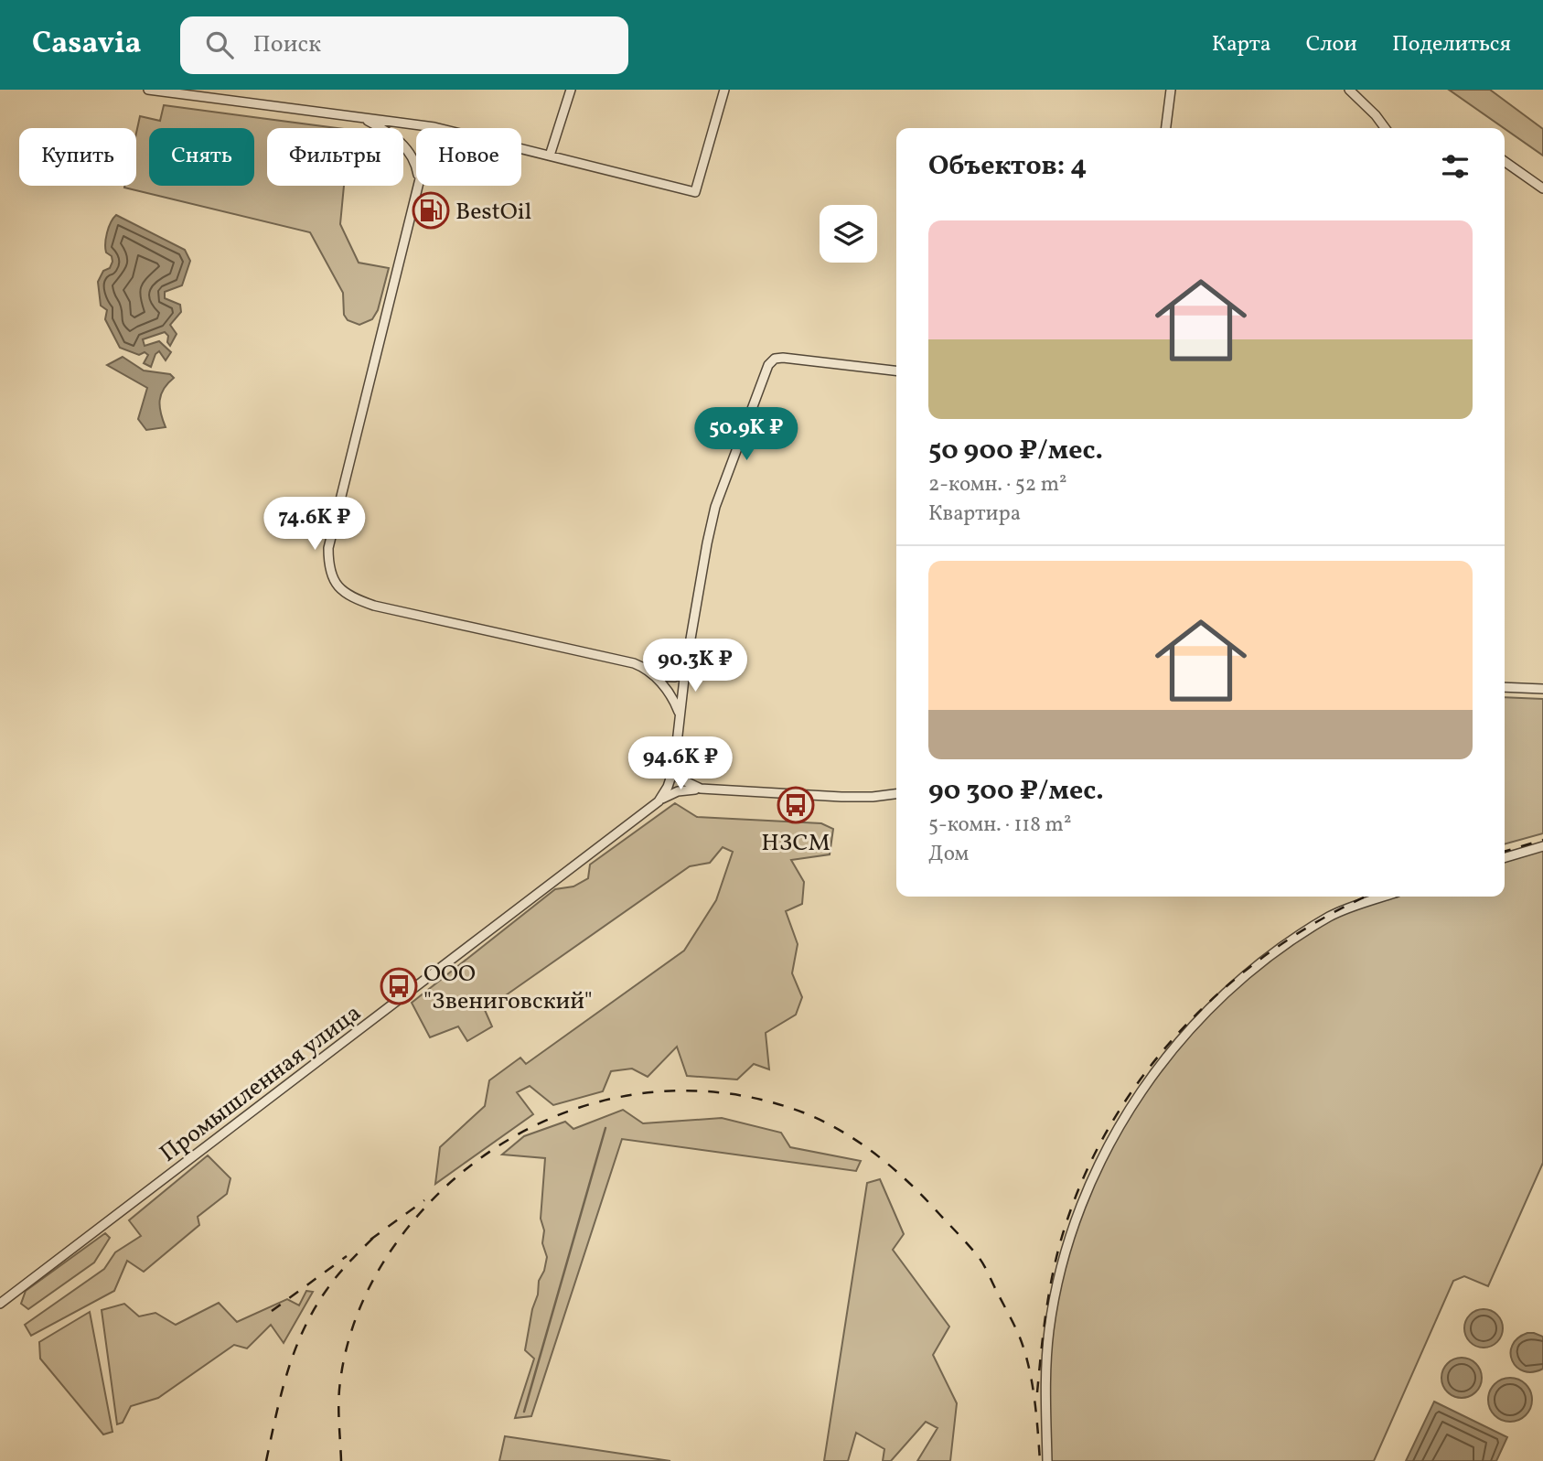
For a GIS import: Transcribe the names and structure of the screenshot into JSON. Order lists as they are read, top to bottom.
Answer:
{
  "streets": {
    "street": ["Промышленная улица"]
  },
  "places": {
    "fuel station": ["BestOil"],
    "bus stop": ["НЗСМ", "ООО \"Звениговский\""]
  },
  "page": {
    "header": "Casavia",
    "search": "Поиск",
    "nav": ["Карта", "Слои", "Поделиться"],
    "chip": [
      "Купить",
      "Снять",
      "Фильтры",
      "Новое"
    ],
    "heading": "Объектов: 4",
    "list": [
      {
        "name": "50 900 ₽/мес.",
        "note": "2-комн. · 52 m² · Квартира"
      },
      {
        "name": "90 300 ₽/мес.",
        "note": "5-комн. · 118 m² · Дом"
      }
    ],
    "price": [
      "50.9K ₽",
      "74.6K ₽",
      "90.3K ₽",
      "94.6K ₽"
    ]
  }
}
